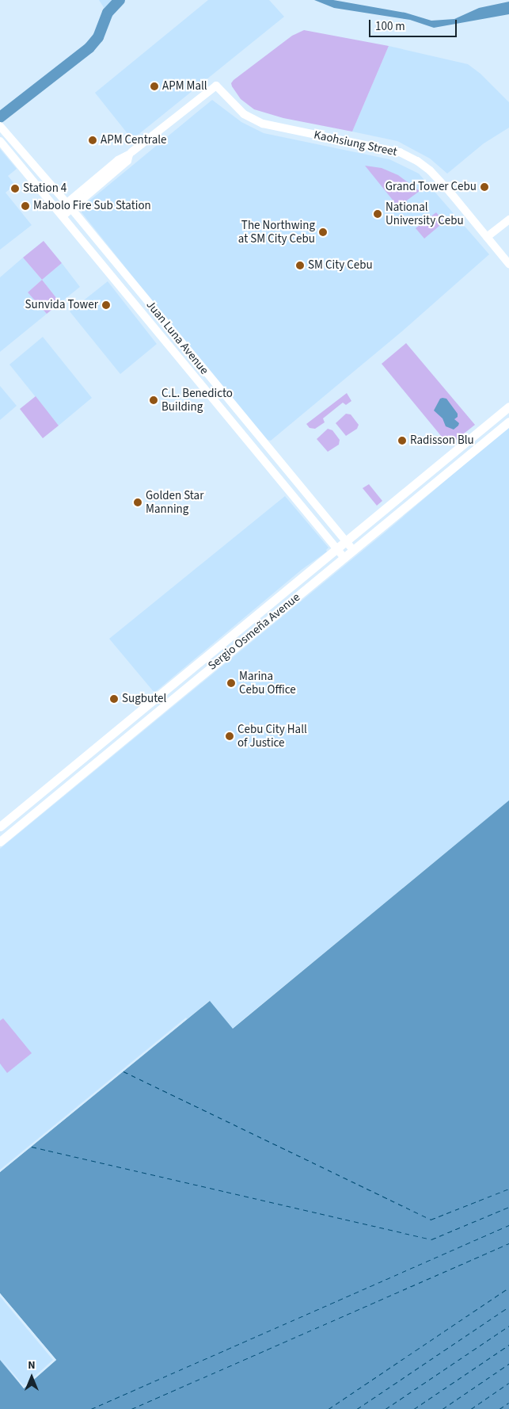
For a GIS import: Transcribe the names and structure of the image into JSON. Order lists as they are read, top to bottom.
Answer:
{
  "streets": {
    "highway": ["Sergio Osmeña Avenue"],
    "main road": ["Kaohsiung Street", "Juan Luna Avenue"]
  },
  "crossings": [
    ["Juan Luna Avenue", "Sergio Osmeña Avenue"]
  ],
  "places": [
    "APM Mall",
    "APM Centrale",
    "Grand Tower Cebu",
    "Station 4",
    "Mabolo Fire Sub Station",
    "National University Cebu",
    "The Northwing at SM City Cebu",
    "SM City Cebu",
    "Sunvida Tower",
    "C.L. Benedicto Building",
    "Radisson Blu",
    "Golden Star Manning",
    "Marina Cebu Office",
    "Sugbutel",
    "Cebu City Hall of Justice"
  ],
  "scale_bar": "100 m",
  "north": "top"
}
